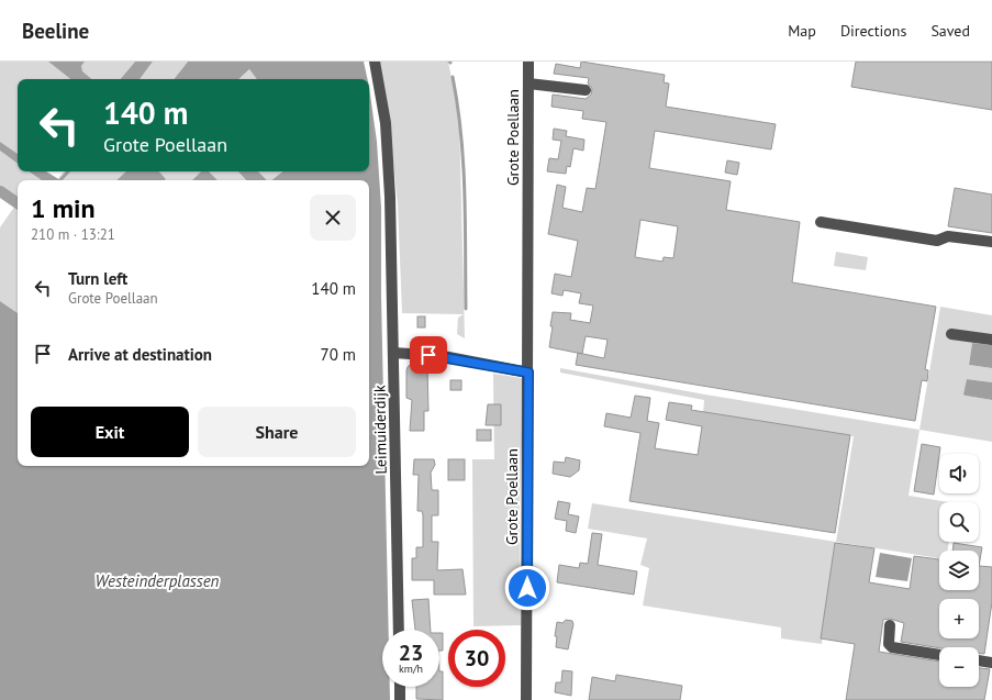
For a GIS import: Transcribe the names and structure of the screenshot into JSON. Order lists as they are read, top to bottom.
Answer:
{
  "streets": {
    "street": ["Grote Poellaan", "Leimuiderdijk"]
  },
  "water": ["Westeinderplassen"],
  "page": {
    "header": "Beeline",
    "nav": ["Map", "Directions", "Saved"],
    "turn": ["140 m", "Grote Poellaan"],
    "heading": ["1 min", "210 m · 13:21"],
    "list": [
      {
        "name": "Turn left",
        "note": "Grote Poellaan",
        "value": "140 m"
      },
      {
        "name": "Arrive at destination",
        "value": "70 m"
      }
    ],
    "buttons": ["Exit", "Share"],
    "map_buttons": ["+", "−"],
    "speed": "23 km/h",
    "limit": "30"
  }
}
